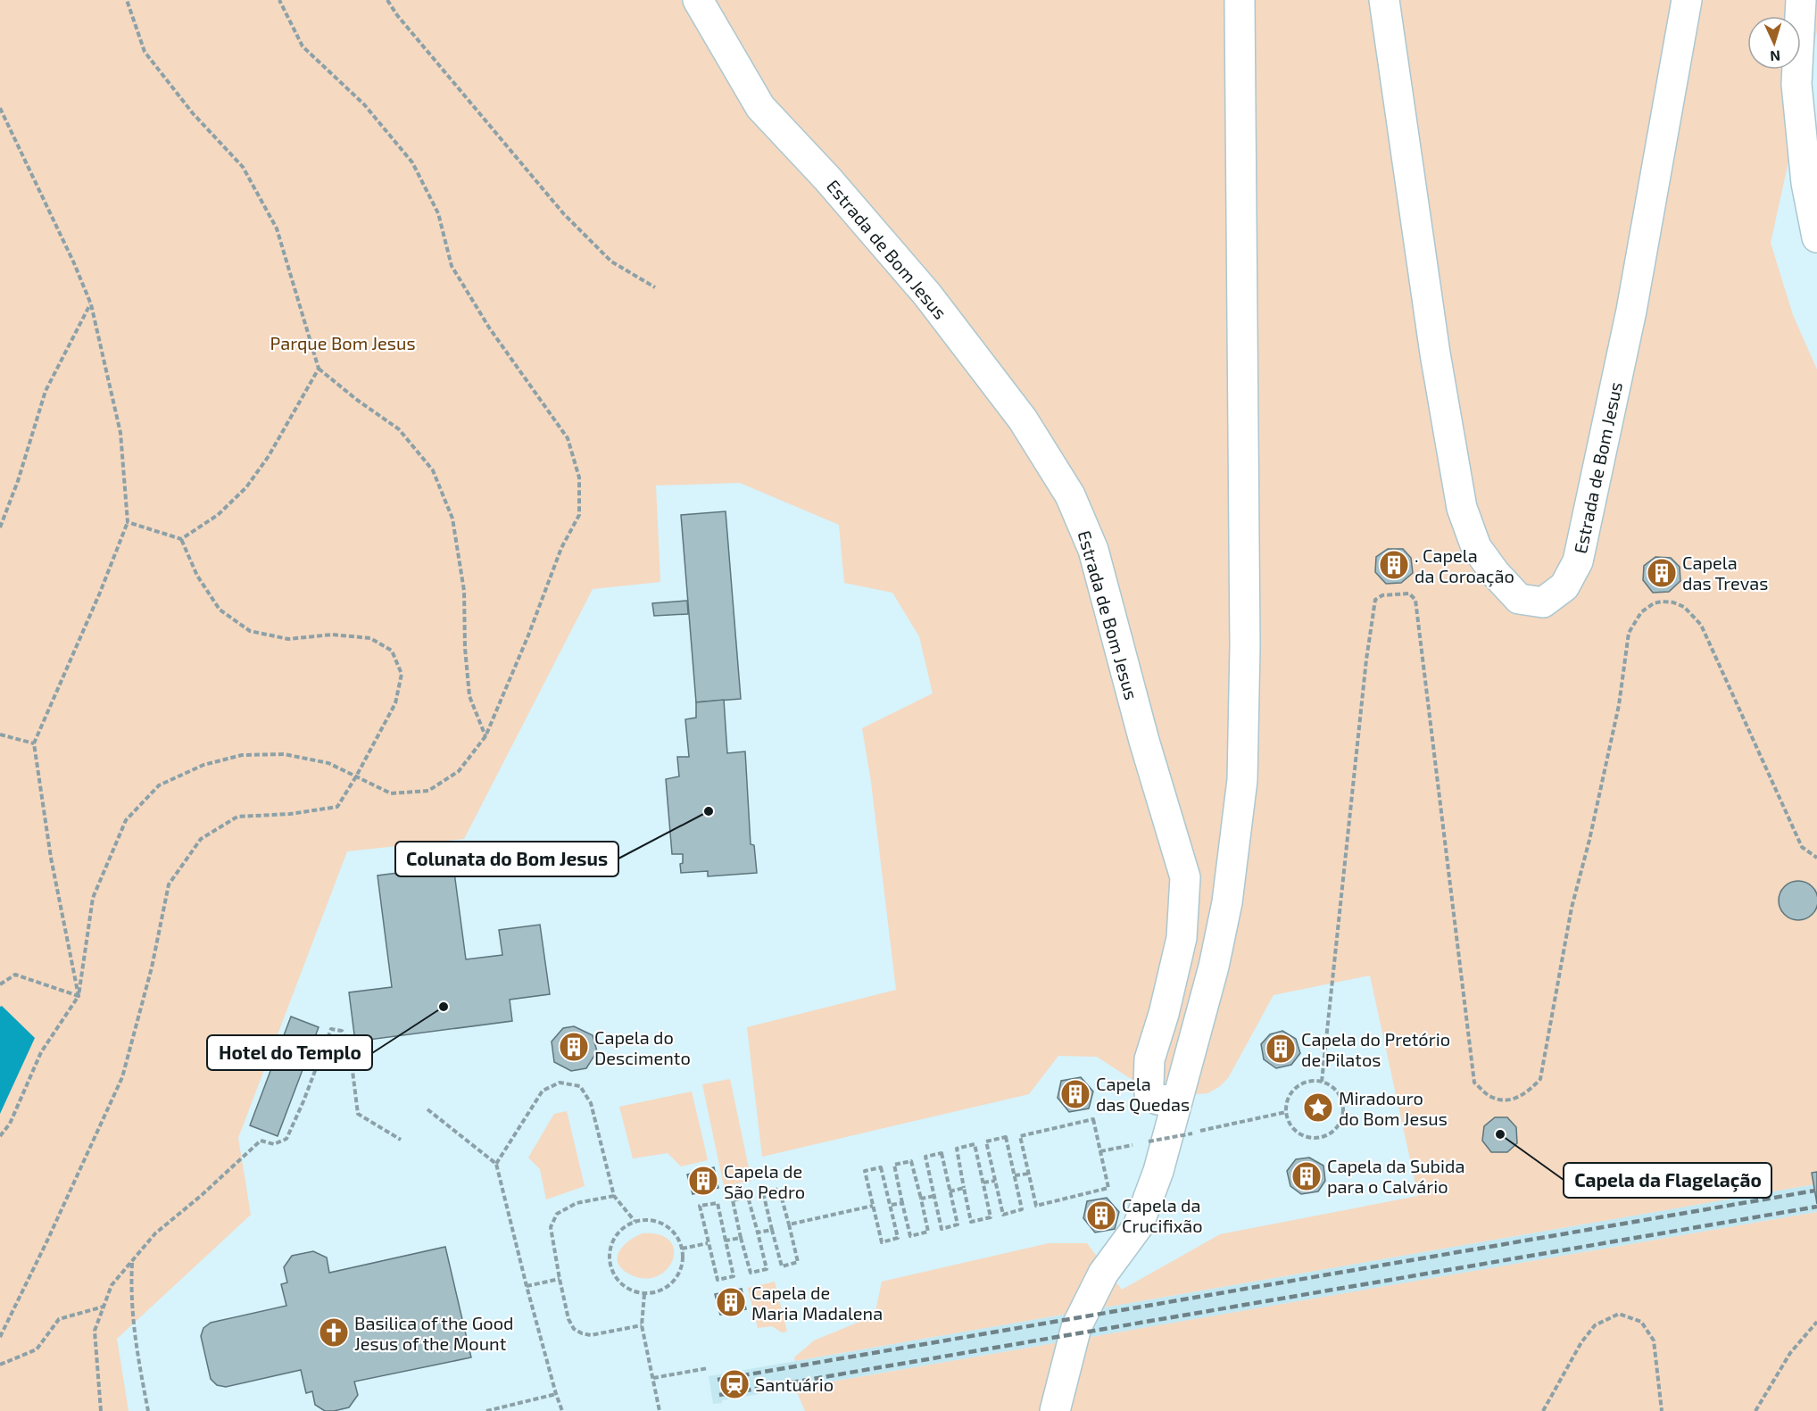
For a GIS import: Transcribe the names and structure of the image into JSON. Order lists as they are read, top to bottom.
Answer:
{
  "streets": {
    "main road": ["Estrada de Bom Jesus"]
  },
  "parks": ["Parque Bom Jesus"],
  "places": {
    "building": [
      ". Capela da Coroação",
      "Capela das Trevas",
      "Capela do Descimento",
      "Capela do Pretório de Pilatos",
      "Capela das Quedas",
      "Capela da Subida para o Calvário",
      "Capela de São Pedro",
      "Capela da Crucifixão",
      "Capela de Maria Madalena"
    ],
    "other": ["Colunata do Bom Jesus", "Hotel do Templo", "Capela da Flagelação"],
    "place": ["Miradouro do Bom Jesus"],
    "church": ["Basilica of the Good Jesus of the Mount"],
    "station": ["Santuário"]
  },
  "north": "bottom"
}
